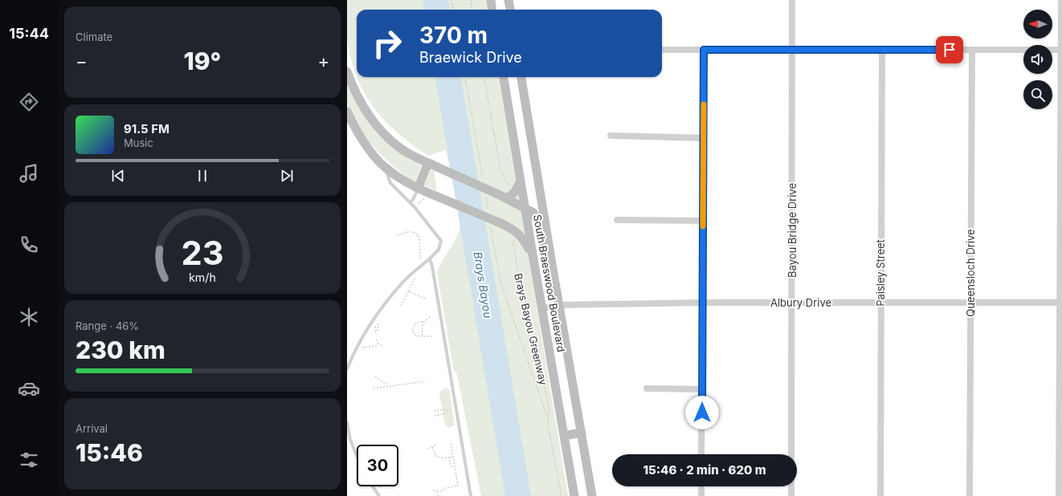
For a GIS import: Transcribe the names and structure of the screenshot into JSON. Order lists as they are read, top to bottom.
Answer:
{
  "streets": {
    "main road": ["South Braeswood Boulevard"],
    "street": [
      "Bayou Bridge Drive",
      "Paisley Street",
      "Queensloch Drive",
      "Albury Drive"
    ],
    "path": ["Brays Bayou Greenway"]
  },
  "crossings": [
    ["Bayou Bridge Drive", "Albury Drive"],
    ["Paisley Street", "Albury Drive"],
    ["Queensloch Drive", "Albury Drive"],
    ["South Braeswood Boulevard", "Albury Drive"]
  ],
  "water": ["Brays Bayou"],
  "north": "left",
  "page": {
    "tabs": "15:44",
    "tile": [
      "Climate",
      ["Range · 46%", "230 km"],
      ["Arrival", "15:46"]
    ],
    "turn": ["370 m", "Braewick Drive"],
    "heat": ["−", "19°", "+"],
    "song": ["91.5 FM", "Music"],
    "limit": "30",
    "trip": "15:46 · 2 min · 620 m",
    "gauge": ["23", "km/h"]
  }
}
